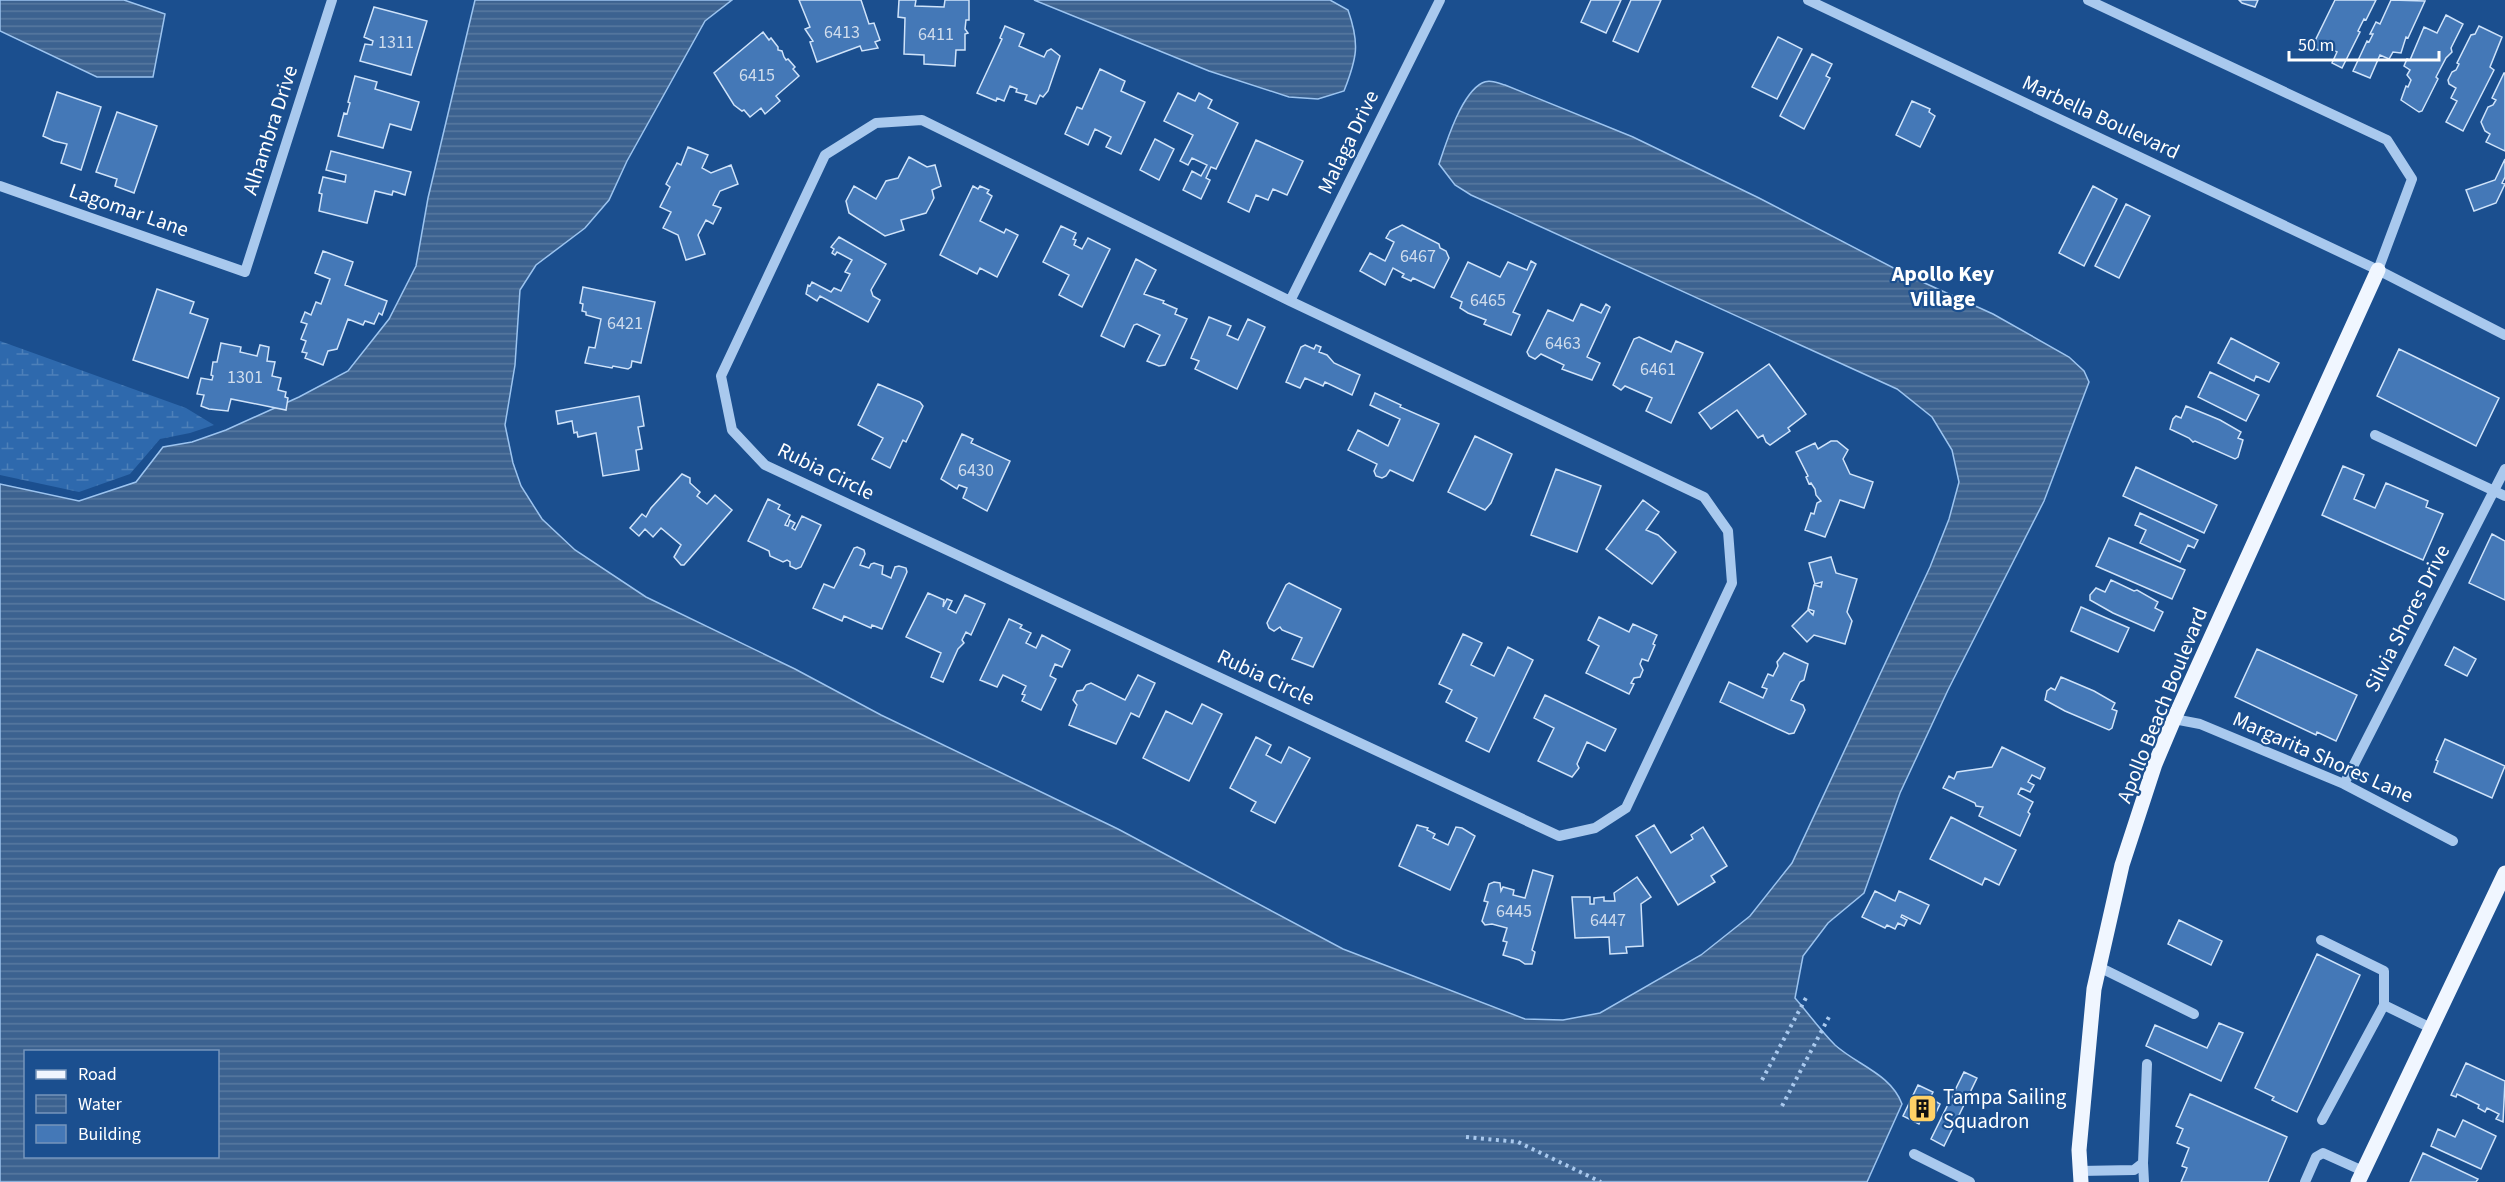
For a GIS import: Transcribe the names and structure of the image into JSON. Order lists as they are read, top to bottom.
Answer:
{
  "streets": {
    "main road": ["Apollo Beach Boulevard"],
    "street": [
      "Marbella Boulevard",
      "Alhambra Drive",
      "Malaga Drive",
      "Lagomar Lane",
      "Rubia Circle",
      "Silvia Shores Drive",
      "Margarita Shores Lane"
    ]
  },
  "crossings": [
    ["Marbella Boulevard", "Apollo Beach Boulevard"],
    ["Alhambra Drive", "Lagomar Lane"],
    ["Malaga Drive", "Rubia Circle"],
    ["Silvia Shores Drive", "Margarita Shores Lane"],
    ["Apollo Beach Boulevard", "Margarita Shores Lane"]
  ],
  "districts": ["Apollo Key Village"],
  "places": {
    "building": ["Tampa Sailing Squadron"]
  },
  "house_numbers": [
    "6413",
    "6411",
    "1311",
    "6415",
    "6467",
    "6465",
    "6421",
    "6463",
    "6461",
    "1301",
    "6430",
    "6445",
    "6447"
  ],
  "legend": ["Road", "Water", "Building"],
  "scale_bar": "50 m"
}
